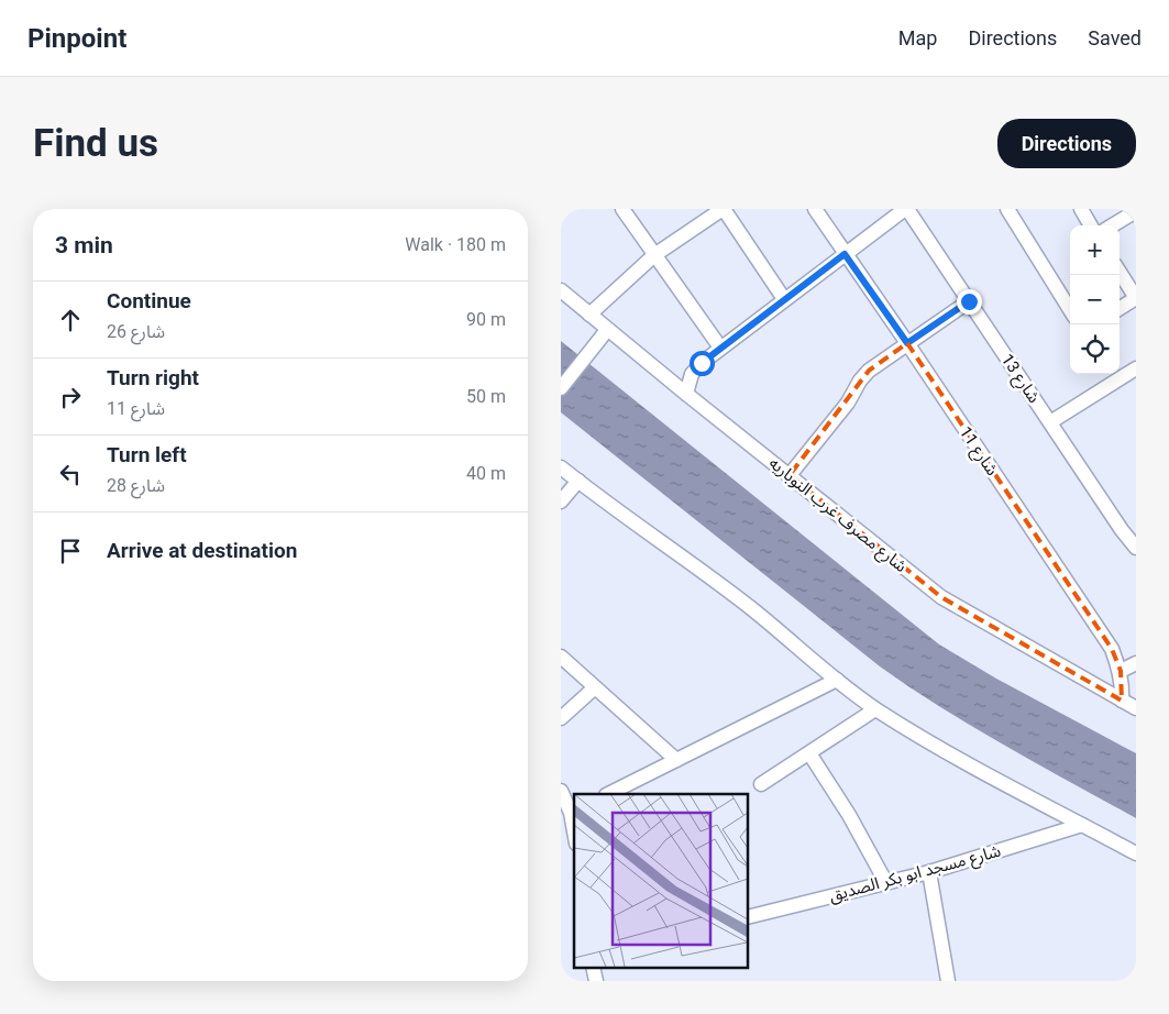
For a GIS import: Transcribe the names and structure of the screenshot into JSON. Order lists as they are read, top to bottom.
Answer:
{
  "streets": {
    "street": [
      "شارع 13",
      "شارع 11",
      "شارع مصرف غرب النوباريه",
      "شارع مسجد ابو بكر الصديق"
    ]
  },
  "crossings": [
    ["شارع 11", "شارع مصرف غرب النوباريه"]
  ],
  "page": {
    "header": "Pinpoint",
    "nav": ["Map", "Directions", "Saved"],
    "buttons": "Directions",
    "title": "Find us",
    "heading": ["3 min", "Walk · 180 m"],
    "map_buttons": ["+", "−"],
    "list": [
      ["Continue", "شارع 26", "90 m"],
      ["Turn right", "شارع 11", "50 m"],
      ["Turn left", "شارع 28", "40 m"],
      "Arrive at destination"
    ]
  }
}
